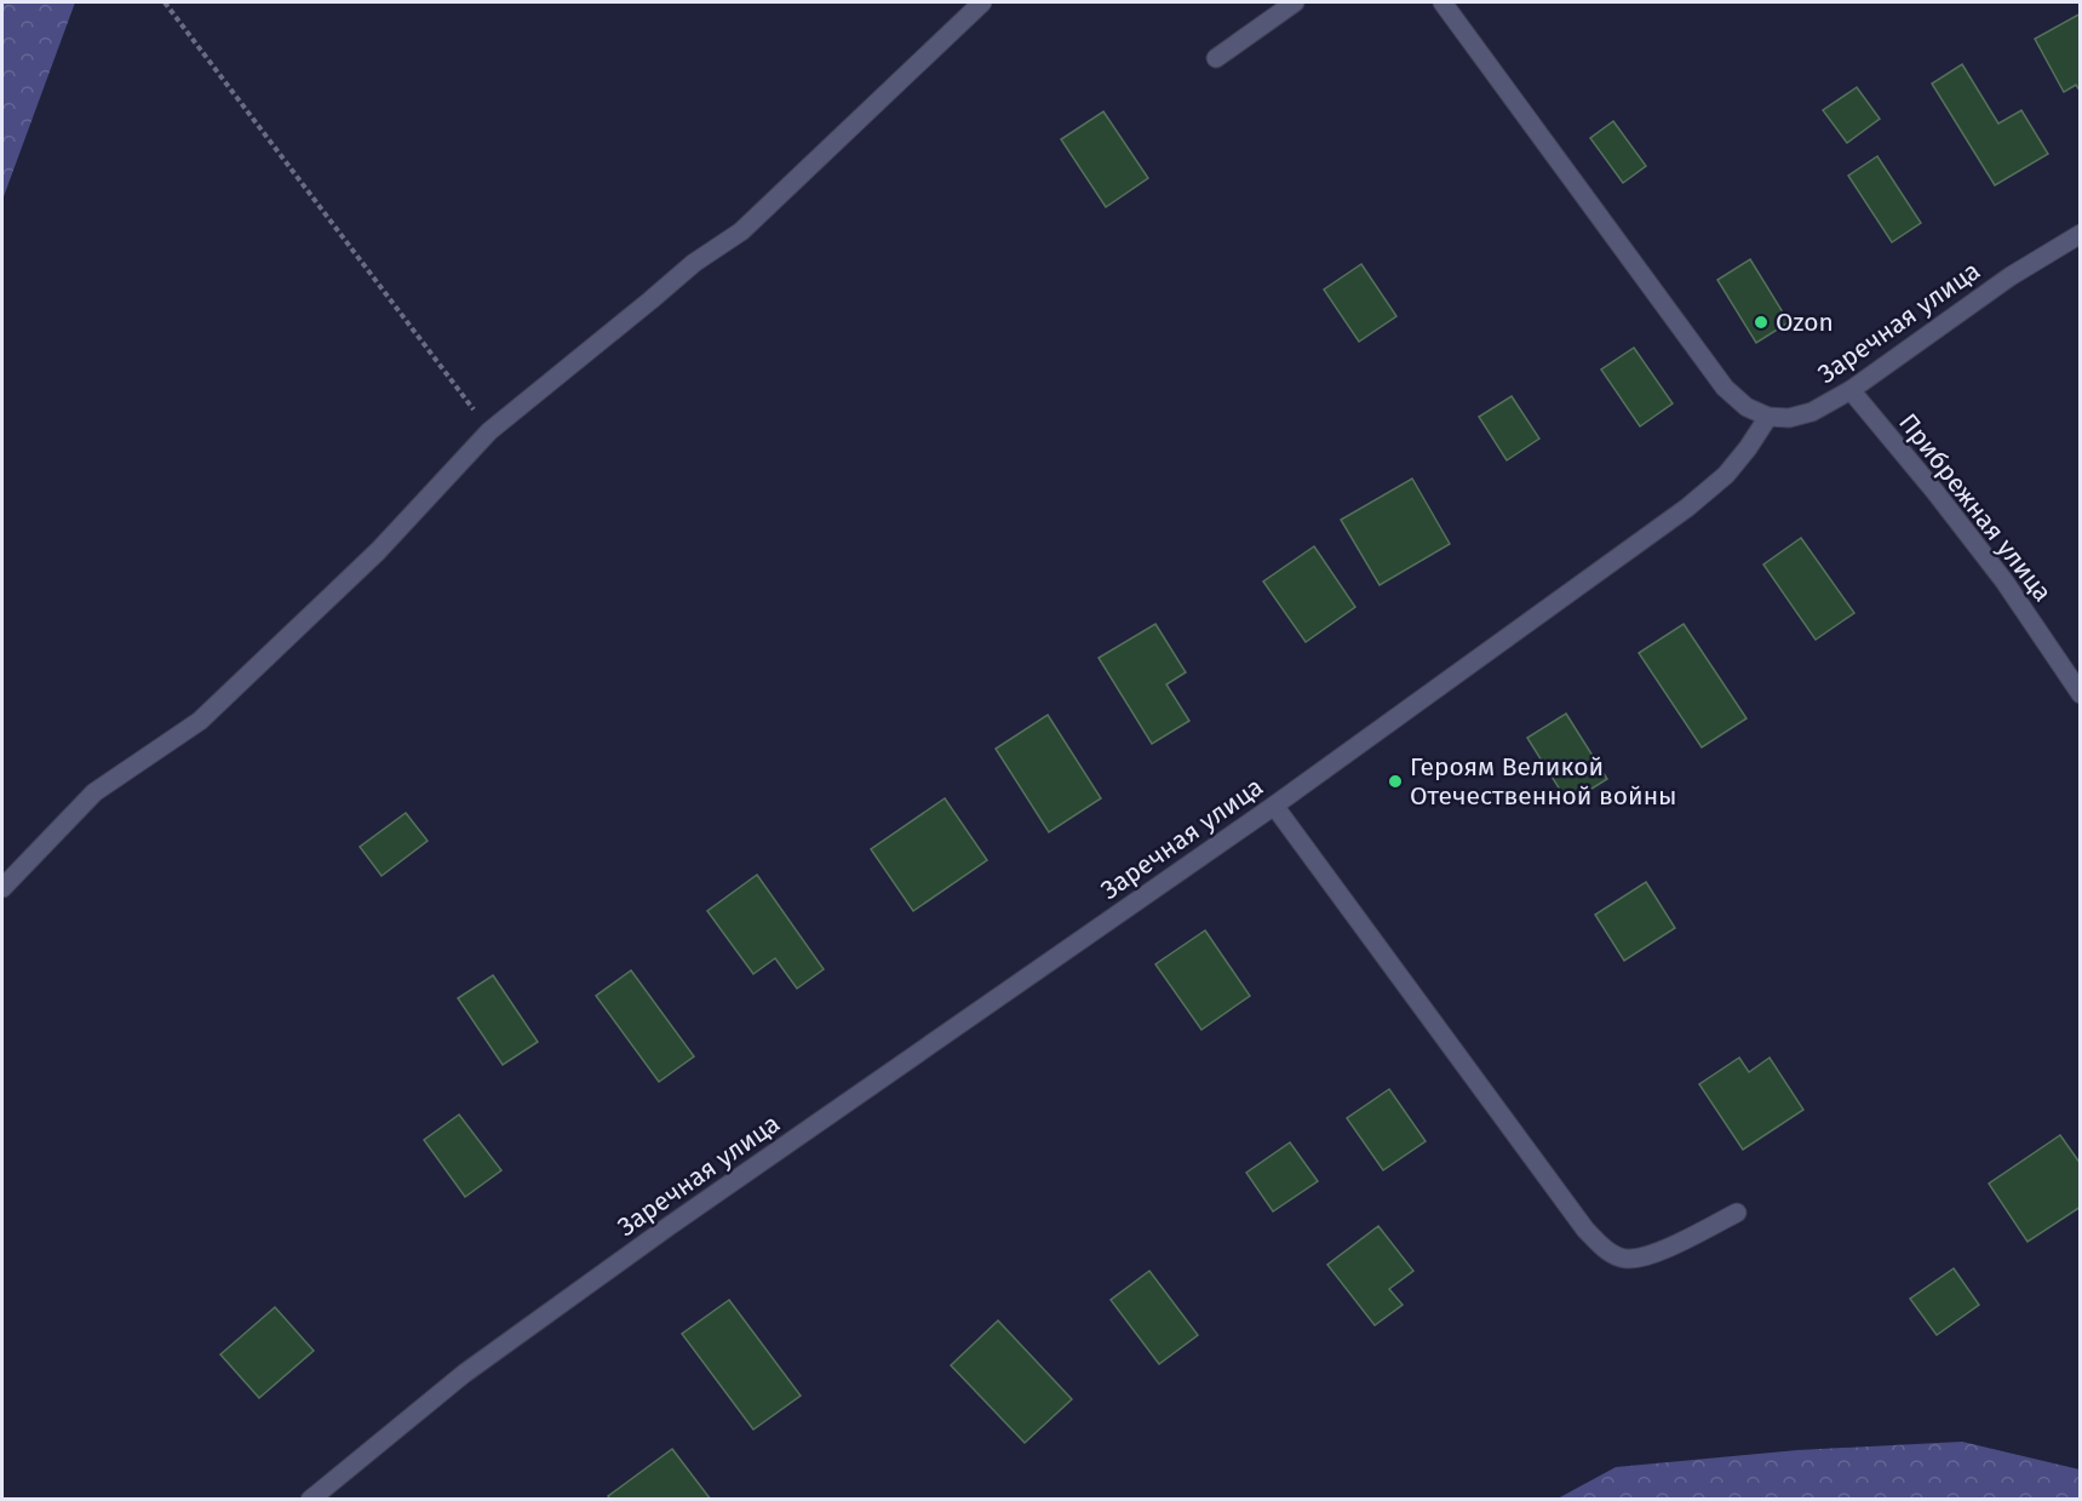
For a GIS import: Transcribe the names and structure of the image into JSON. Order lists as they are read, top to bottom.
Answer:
{
  "streets": {
    "street": ["Заречная улица", "Прибрежная улица"]
  },
  "crossings": [
    ["Заречная улица", "Прибрежная улица"]
  ],
  "places": ["Ozon", "Героям Великой Отечественной войны"]
}
